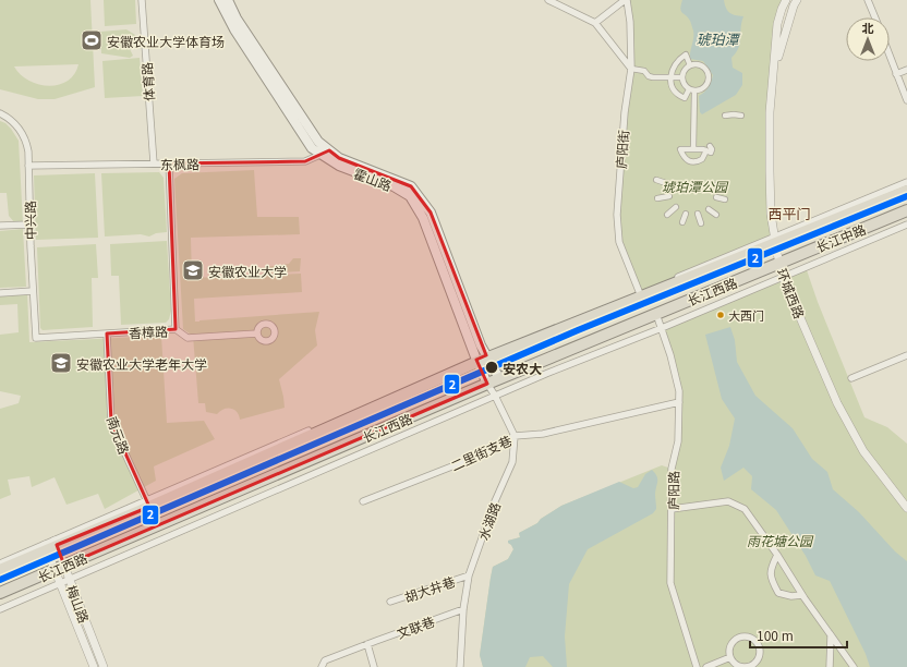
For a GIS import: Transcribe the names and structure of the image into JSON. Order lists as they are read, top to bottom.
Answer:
{
  "streets": {
    "highway": ["长江中路", "长江西路"],
    "main road": ["霍山路"],
    "street": [
      "体育路",
      "庐阳街",
      "东枫路",
      "中兴路",
      "环城西路",
      "香樟路",
      "南元路",
      "二里街支巷",
      "庐阳路",
      "水湖路",
      "胡大井巷",
      "梅山路",
      "文联巷"
    ]
  },
  "crossings": [
    ["体育路", "东枫路"],
    ["庐阳街", "长江西路"],
    ["东枫路", "霍山路"],
    ["东枫路", "中兴路"],
    ["霍山路", "长江西路"],
    ["中兴路", "香樟路"],
    ["长江中路", "长江西路"],
    ["长江中路", "环城西路"],
    ["长江西路", "环城西路"],
    ["长江西路", "南元路"],
    ["长江西路", "庐阳路"],
    ["长江西路", "梅山路"],
    ["香樟路", "南元路"],
    ["二里街支巷", "庐阳路"],
    ["二里街支巷", "水湖路"],
    ["水湖路", "胡大井巷"],
    ["水湖路", "文联巷"]
  ],
  "districts": ["西平门"],
  "water": ["琥珀潭"],
  "parks": ["琥珀潭公园", "雨花塘公园"],
  "places": {
    "sports": ["安徽农业大学体育场"],
    "school or university": ["安徽农业大学", "安徽农业大学老年大学"],
    "other": ["大西门", "安农大"]
  },
  "lines": ["transit line 2"],
  "scale_bar": "100 m",
  "north": "top"
}
